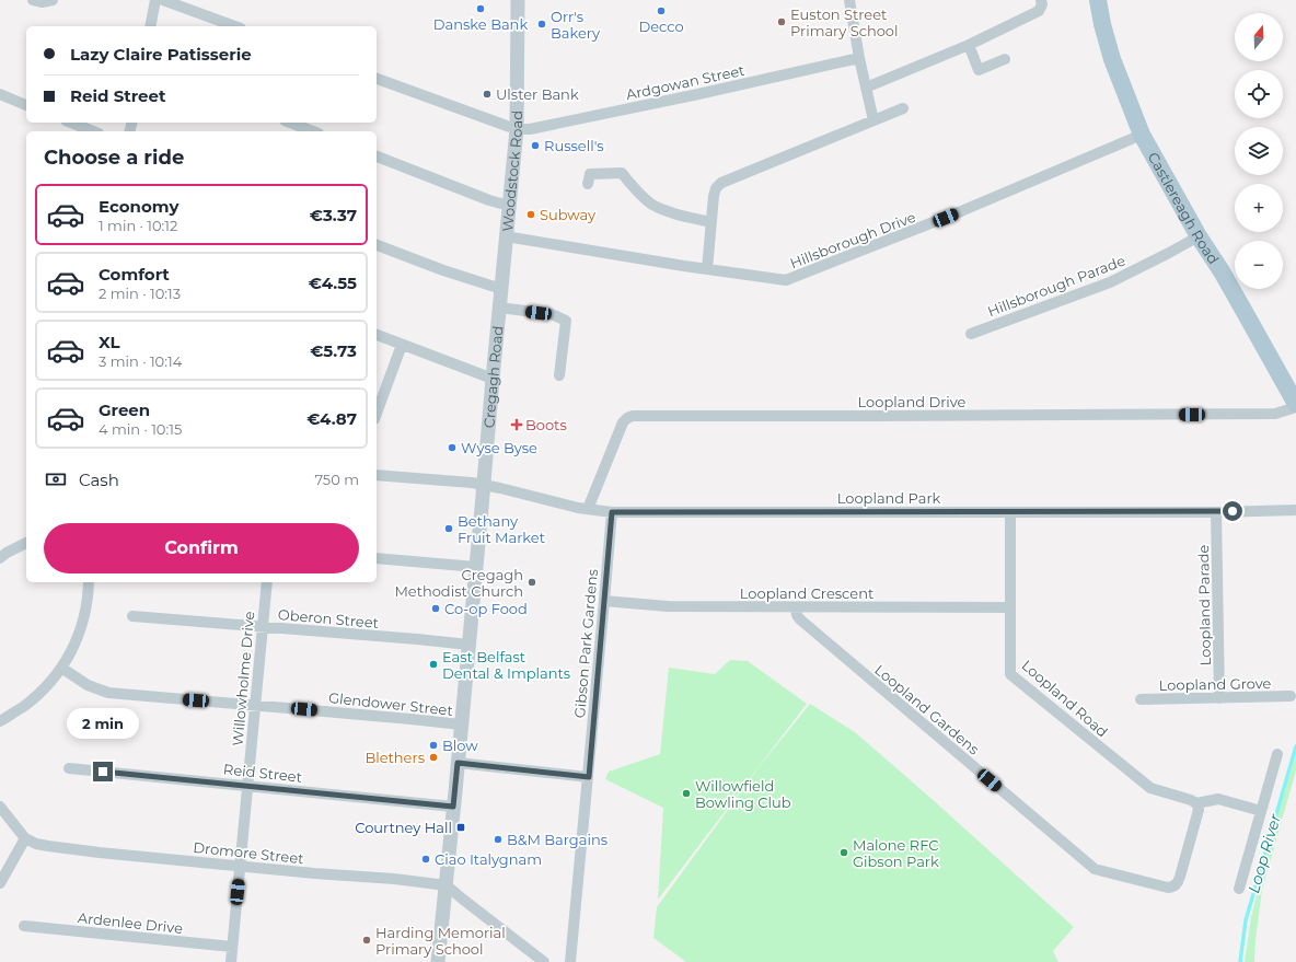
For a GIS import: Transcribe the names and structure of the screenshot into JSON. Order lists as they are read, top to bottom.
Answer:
{
  "streets": {
    "main road": ["Castlereagh Road"],
    "street": [
      "Ardgowan Street",
      "Woodstock Road",
      "Hillsborough Drive",
      "Hillsborough Parade",
      "Cregagh Road",
      "Loopland Drive",
      "Loopland Park",
      "Loopland Crescent",
      "Loopland Parade",
      "Oberon Street",
      "Gibson Park Gardens",
      "Willowholme Drive",
      "Loopland Grove",
      "Loopland Road",
      "Glendower Street",
      "Loopland Gardens",
      "Reid Street",
      "Dromore Street",
      "Ardenlee Drive"
    ]
  },
  "crossings": [
    ["Ardgowan Street", "Woodstock Road"],
    ["Woodstock Road", "Hillsborough Drive"],
    ["Woodstock Road", "Cregagh Road"],
    ["Castlereagh Road", "Hillsborough Drive"],
    ["Castlereagh Road", "Hillsborough Parade"],
    ["Cregagh Road", "Loopland Park"],
    ["Cregagh Road", "Oberon Street"],
    ["Cregagh Road", "Glendower Street"],
    ["Cregagh Road", "Reid Street"],
    ["Cregagh Road", "Dromore Street"],
    ["Loopland Drive", "Loopland Park"],
    ["Loopland Park", "Loopland Parade"],
    ["Loopland Park", "Gibson Park Gardens"],
    ["Loopland Park", "Loopland Road"],
    ["Loopland Crescent", "Gibson Park Gardens"],
    ["Loopland Crescent", "Loopland Road"],
    ["Loopland Crescent", "Loopland Gardens"],
    ["Loopland Parade", "Loopland Grove"],
    ["Oberon Street", "Willowholme Drive"],
    ["Willowholme Drive", "Glendower Street"],
    ["Willowholme Drive", "Reid Street"],
    ["Willowholme Drive", "Dromore Street"],
    ["Willowholme Drive", "Ardenlee Drive"],
    ["Loopland Road", "Loopland Gardens"]
  ],
  "water": ["Loop River"],
  "places": {
    "other": [
      "Danske Bank",
      "Decco",
      "Euston Street Primary School",
      "Orr's Bakery",
      "Ulster Bank",
      "Russell's",
      "Subway",
      "Wyse Byse",
      "Bethany Fruit Market",
      "Cregagh Methodist Church",
      "Co-op Food",
      "East Belfast Dental & Implants",
      "Blow",
      "Blethers",
      "Willowfield Bowling Club",
      "B&M Bargains",
      "Malone RFC Gibson Park",
      "Ciao Italygnam",
      "Harding Memorial Primary School"
    ],
    "health": ["Boots"],
    "transit": ["Courtney Hall"]
  },
  "north": "top",
  "page": {
    "map_buttons": ["+", "−"],
    "banner": ["Lazy Claire Patisserie", "Reid Street"],
    "heading": "Choose a ride",
    "list": [
      {
        "name": "Economy",
        "note": "1 min · 10:12",
        "value": "€3.37"
      },
      {
        "name": "Comfort",
        "note": "2 min · 10:13",
        "value": "€4.55"
      },
      {
        "name": "XL",
        "note": "3 min · 10:14",
        "value": "€5.73"
      },
      {
        "name": "Green",
        "note": "4 min · 10:15",
        "value": "€4.87"
      }
    ],
    "pay": ["Cash", "750 m"],
    "buttons": "Confirm",
    "bubble": "2 min"
  }
}
